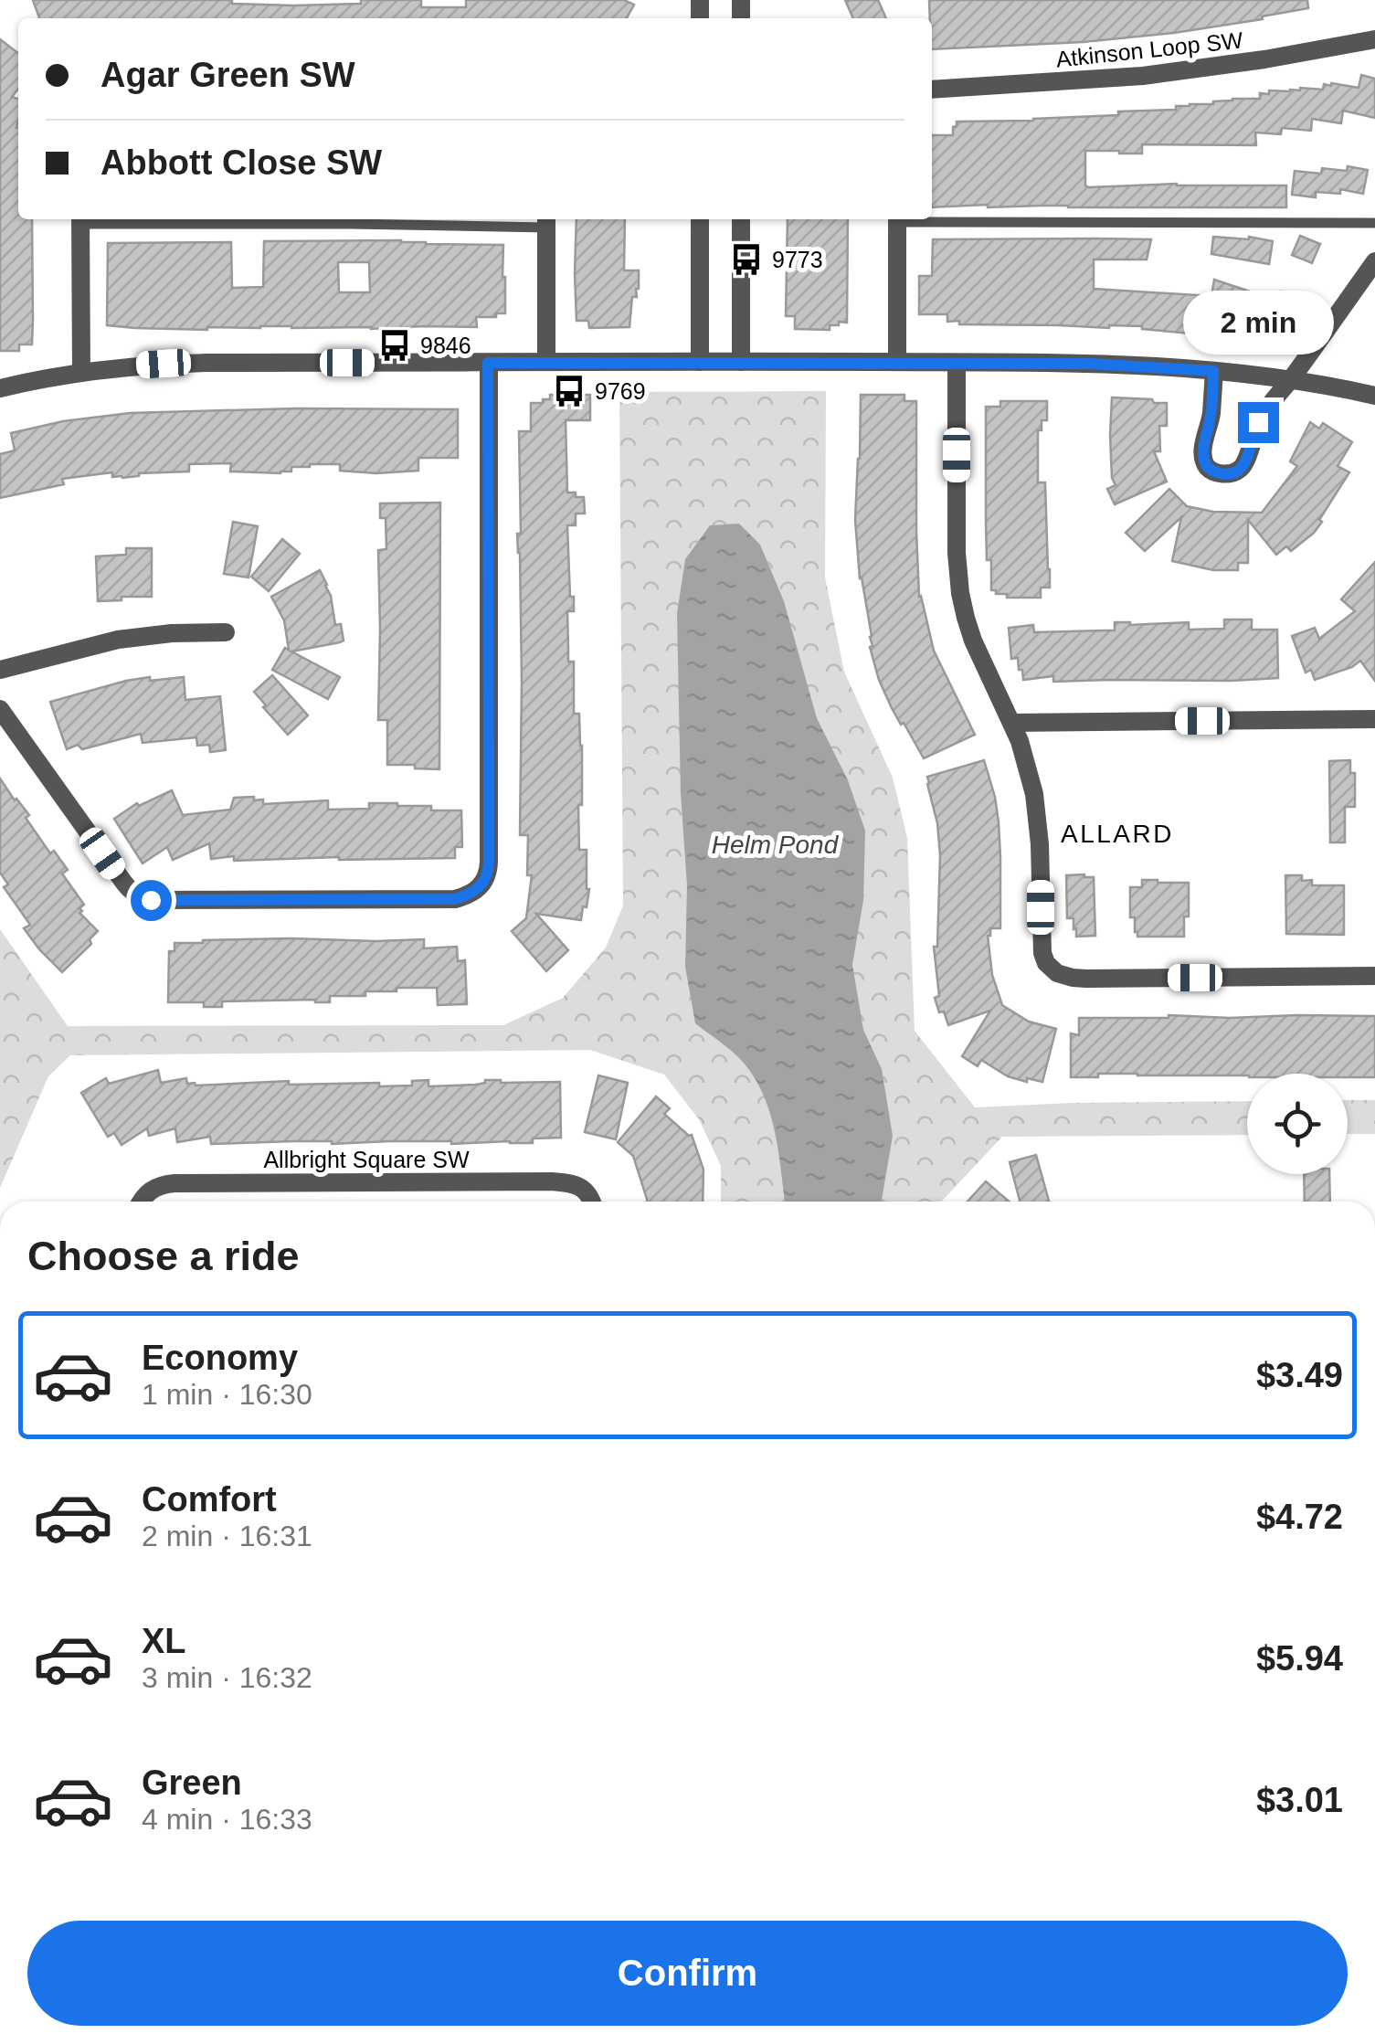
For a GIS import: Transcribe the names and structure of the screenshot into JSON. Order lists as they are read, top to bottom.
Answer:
{
  "streets": {
    "street": ["Atkinson Loop SW", "Allbright Square SW"]
  },
  "districts": ["ALLARD"],
  "water": ["Helm Pond"],
  "places": {
    "bus stop": ["9773", "9846", "9769"]
  },
  "page": {
    "banner": ["Agar Green SW", "Abbott Close SW"],
    "bubble": "2 min",
    "heading": "Choose a ride",
    "list": [
      {
        "name": "Economy",
        "note": "1 min · 16:30",
        "value": "$3.49"
      },
      {
        "name": "Comfort",
        "note": "2 min · 16:31",
        "value": "$4.72"
      },
      {
        "name": "XL",
        "note": "3 min · 16:32",
        "value": "$5.94"
      },
      {
        "name": "Green",
        "note": "4 min · 16:33",
        "value": "$3.01"
      }
    ],
    "buttons": "Confirm"
  }
}
